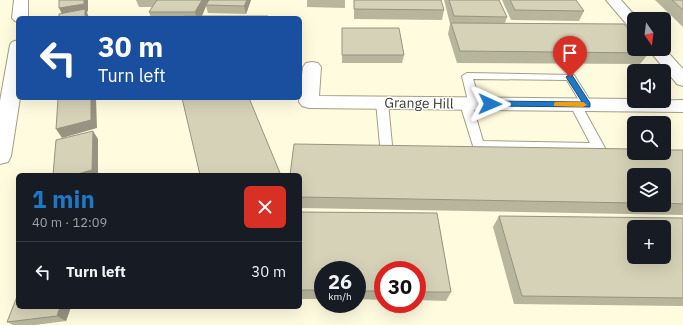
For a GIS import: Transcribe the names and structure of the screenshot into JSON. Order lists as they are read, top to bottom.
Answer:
{
  "streets": {
    "street": ["Grange Hill"]
  },
  "north": "bottom",
  "page": {
    "map_buttons": "+",
    "turn": ["30 m", "Turn left"],
    "heading": ["1 min", "40 m · 12:09"],
    "list": [
      {
        "name": "Turn left",
        "value": "30 m"
      }
    ],
    "speed": "26 km/h",
    "limit": "30"
  }
}
